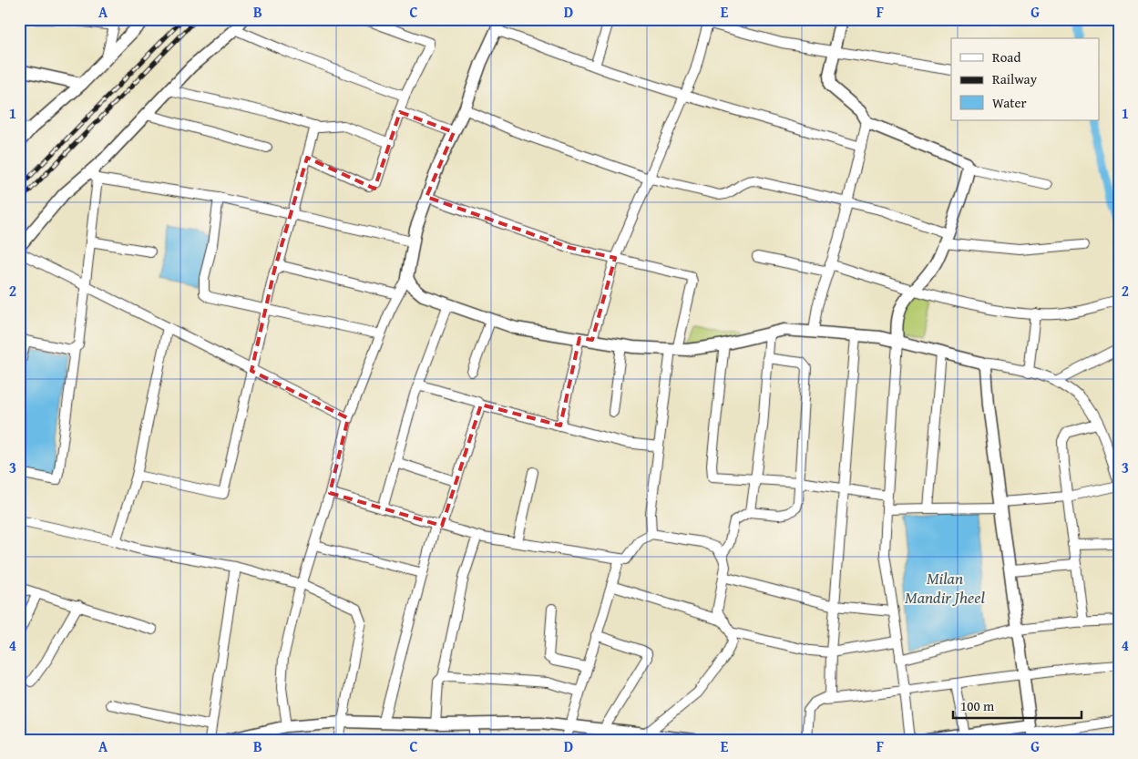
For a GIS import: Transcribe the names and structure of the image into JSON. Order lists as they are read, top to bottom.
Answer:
{
  "water": ["Milan Mandir Jheel"],
  "legend": ["Road", "Railway", "Water"],
  "scale_bar": "100 m",
  "grid": {
    "columns": [
      "A",
      "B",
      "C",
      "D",
      "E",
      "F",
      "G"
    ],
    "rows": [
      "1",
      "2",
      "3",
      "4"
    ]
  }
}
